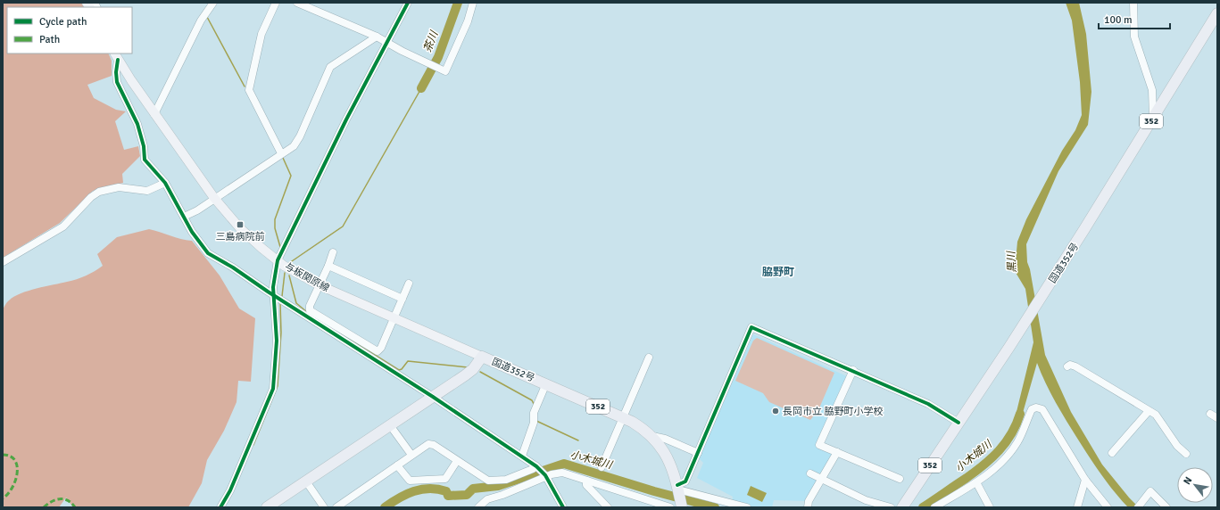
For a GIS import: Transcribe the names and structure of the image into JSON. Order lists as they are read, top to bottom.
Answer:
{
  "streets": {
    "highway": ["352", "国道352号"],
    "main road": ["与板関原線"]
  },
  "crossings": [
    ["国道352号", "与板関原線"]
  ],
  "districts": ["脇野町"],
  "water": ["茶川", "黒川", "小木城川"],
  "places": {
    "transit": ["三島病院前"],
    "other": ["長岡市立 脇野町小学校"]
  },
  "legend": ["Cycle path", "Path"],
  "scale_bar": "100 m",
  "north": "top left"
}
